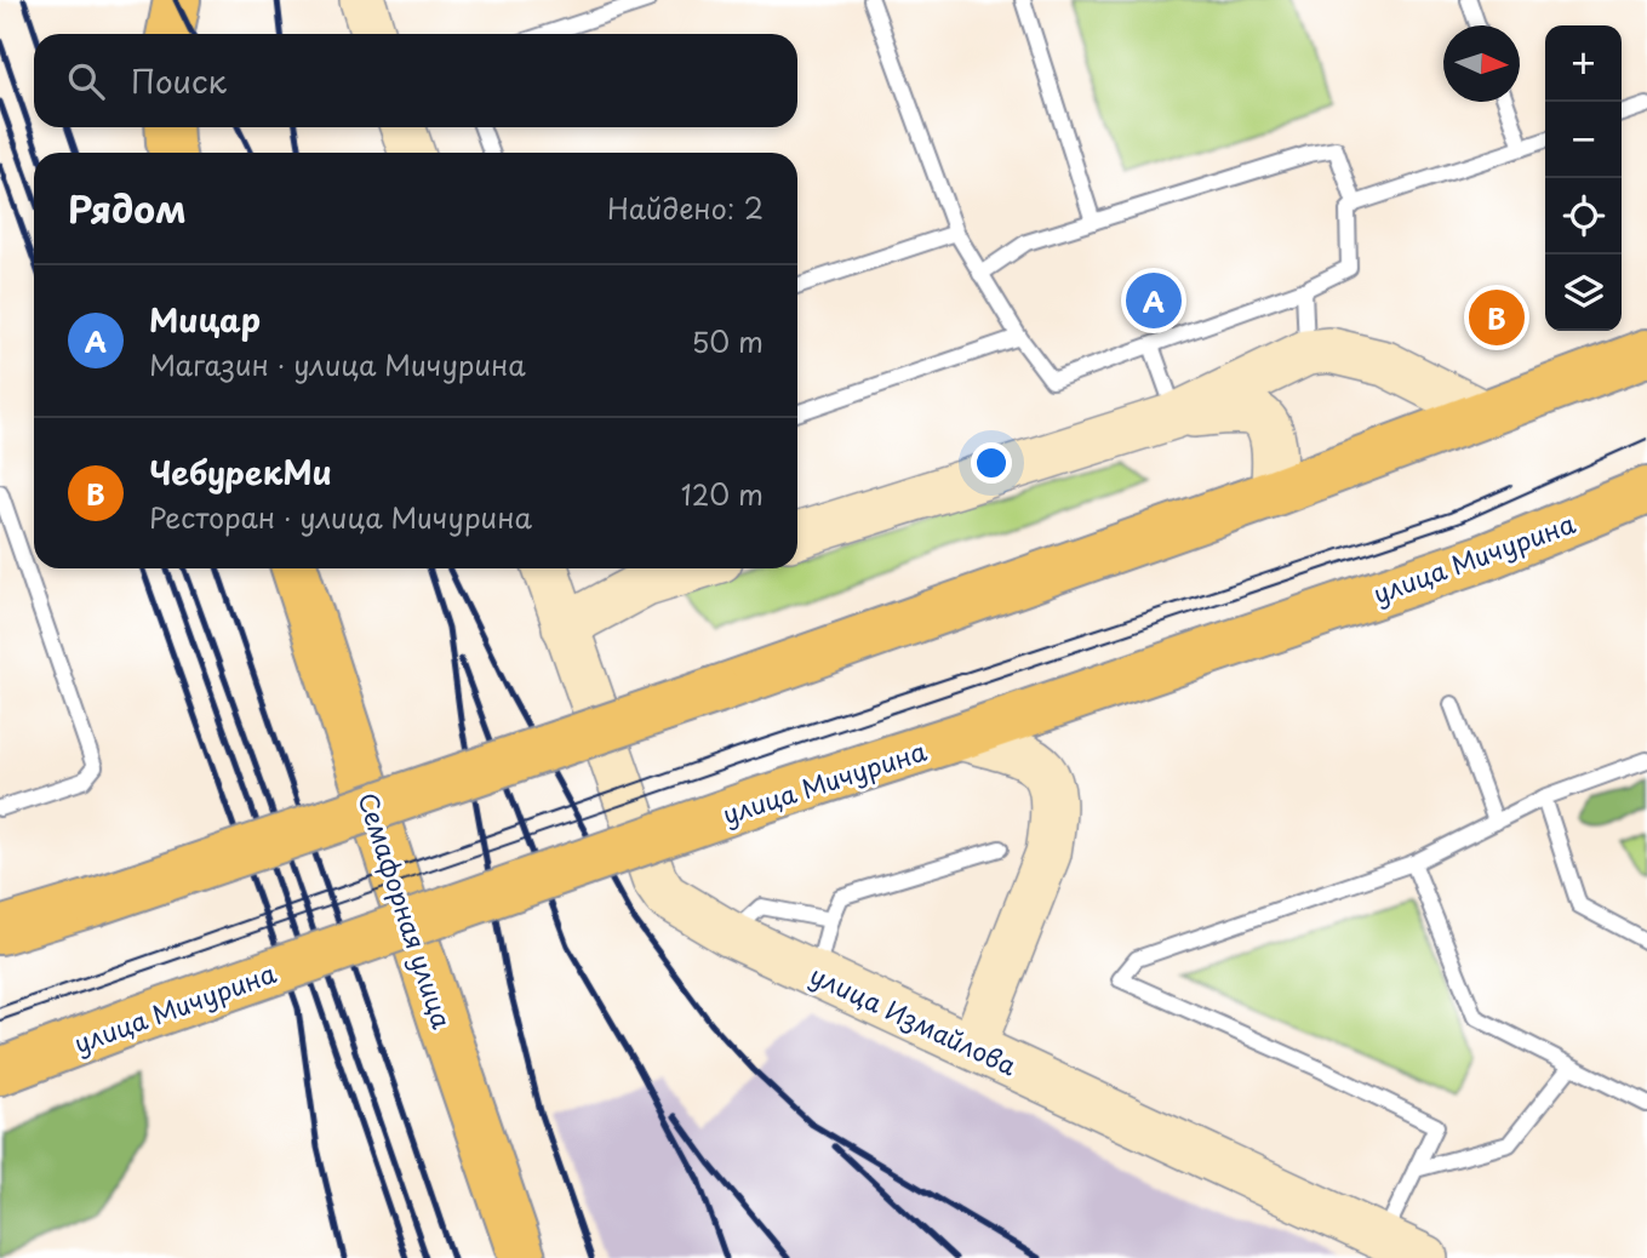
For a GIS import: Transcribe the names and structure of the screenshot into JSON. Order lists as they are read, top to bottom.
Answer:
{
  "streets": {
    "main road": ["улица Мичурина", "Семафорная улица", "улица Измайлова"]
  },
  "north": "right",
  "page": {
    "map_buttons": ["+", "−"],
    "search": "Поиск",
    "heading": ["Рядом", "Найдено: 2"],
    "list": [
      {
        "mark": "A",
        "name": "Мицар",
        "note": "Магазин · улица Мичурина",
        "value": "50 m"
      },
      {
        "mark": "B",
        "name": "ЧебурекМи",
        "note": "Ресторан · улица Мичурина",
        "value": "120 m"
      }
    ],
    "pins": ["A", "B"]
  }
}
